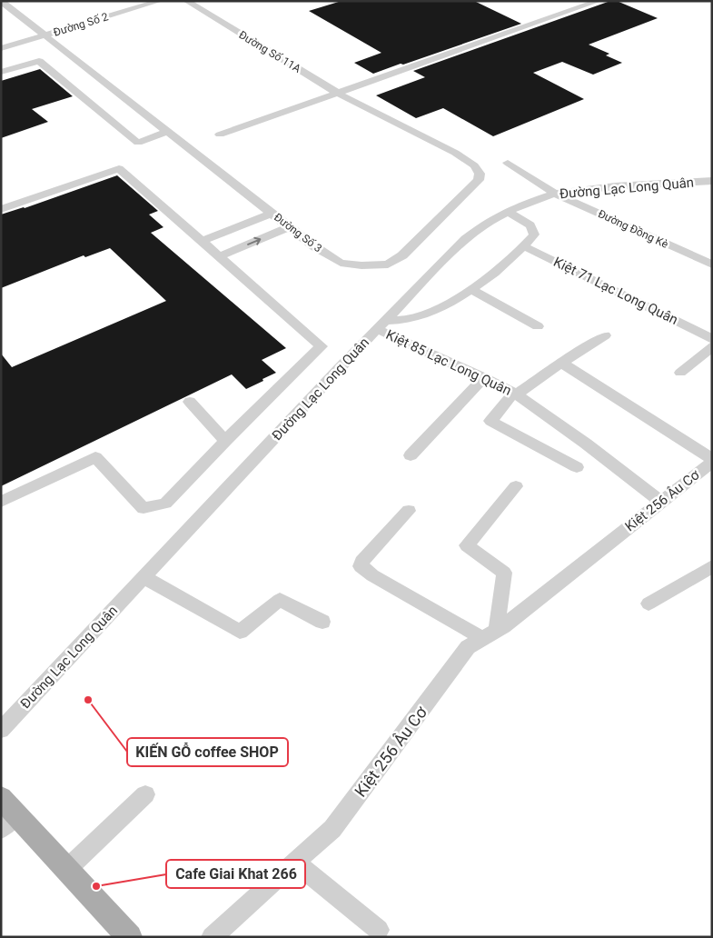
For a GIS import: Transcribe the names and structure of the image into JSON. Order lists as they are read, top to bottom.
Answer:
{
  "streets": {
    "street": [
      "Đường Số 2",
      "Đường Số 11A",
      "Đường Lạc Long Quân",
      "Đường Đồng Kè",
      "Đường Số 3",
      "Kiệt 71 Lạc Long Quân",
      "Kiệt 85 Lạc Long Quân",
      "Kiệt 256 Âu Cơ"
    ]
  },
  "crossings": [
    ["Đường Số 2", "Đường Số 3"],
    ["Đường Số 11A", "Đường Số 3"],
    ["Đường Lạc Long Quân", "Đường Đồng Kè"],
    ["Đường Lạc Long Quân", "Kiệt 85 Lạc Long Quân"],
    ["Kiệt 85 Lạc Long Quân", "Kiệt 256 Âu Cơ"]
  ],
  "places": ["KIẾN GỖ coffee SHOP", "Cafe Giai Khat 266"]
}
